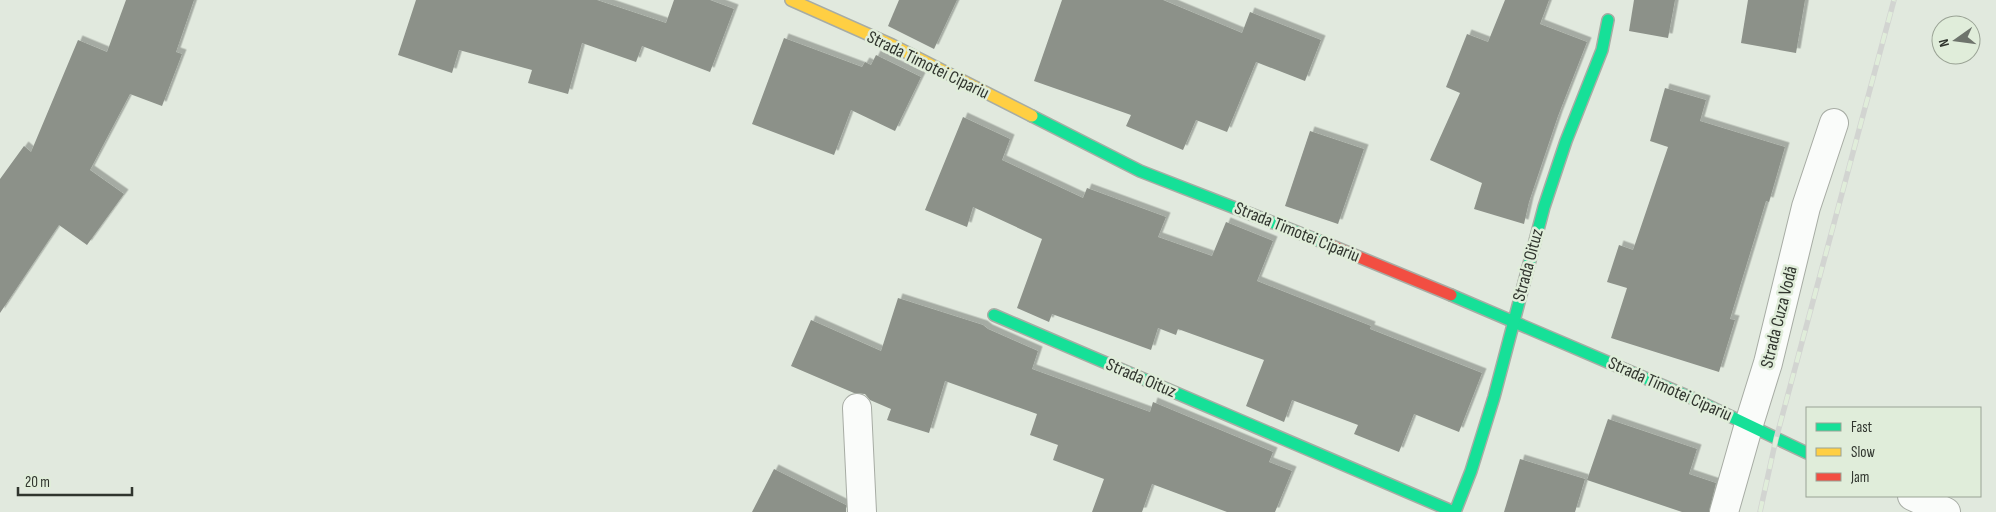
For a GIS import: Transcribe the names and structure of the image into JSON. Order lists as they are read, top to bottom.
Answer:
{
  "streets": {
    "street": ["Strada Timotei Cipariu", "Strada Oituz", "Strada Cuza Vodă"]
  },
  "crossings": [
    ["Strada Timotei Cipariu", "Strada Oituz"],
    ["Strada Timotei Cipariu", "Strada Cuza Vodă"]
  ],
  "legend": ["Fast", "Slow", "Jam"],
  "scale_bar": "20 m",
  "north": "left"
}
